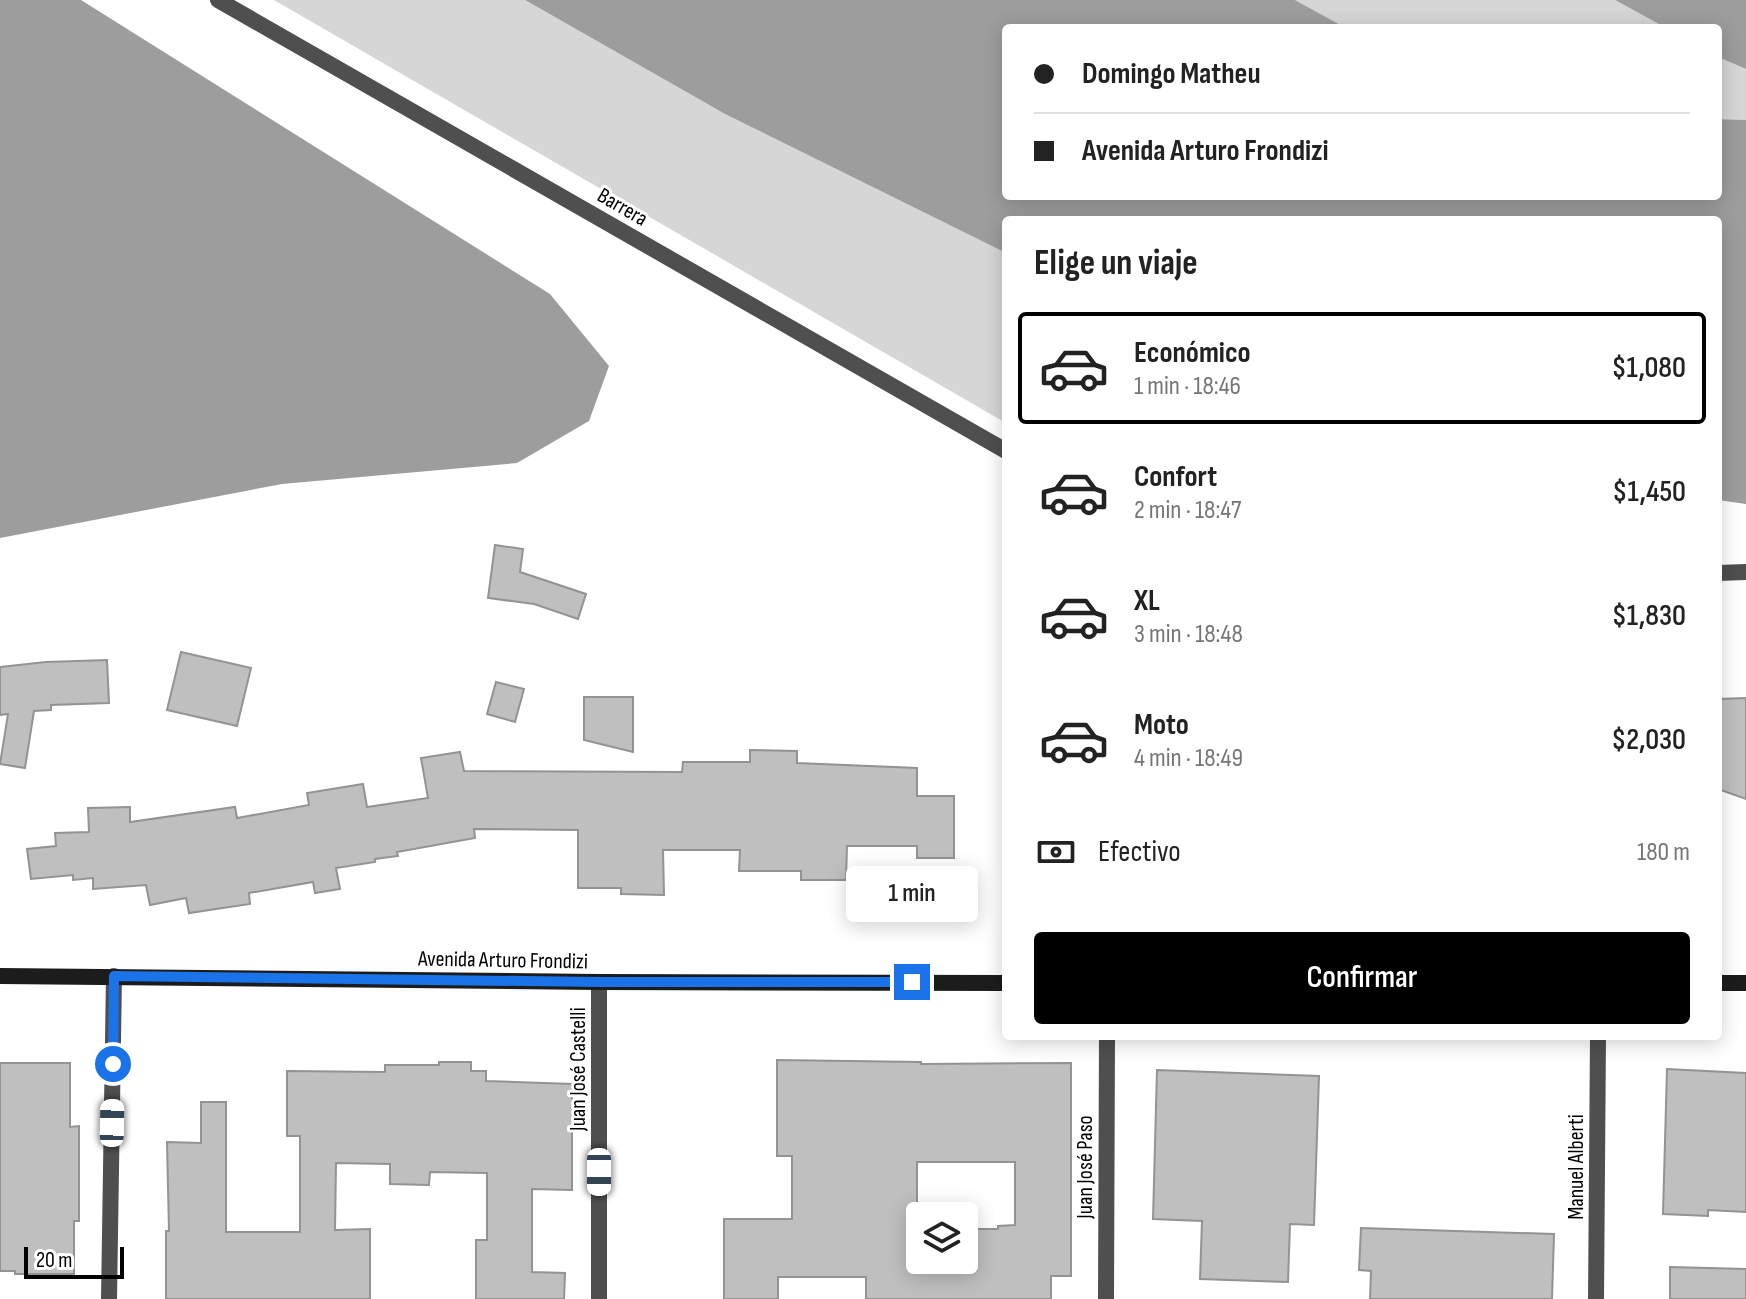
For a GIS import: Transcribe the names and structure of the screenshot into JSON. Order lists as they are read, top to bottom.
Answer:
{
  "streets": {
    "main road": ["Avenida Arturo Frondizi"],
    "street": [
      "Barrera",
      "Juan José Castelli",
      "Juan José Paso",
      "Manuel Alberti"
    ]
  },
  "crossings": [
    ["Avenida Arturo Frondizi", "Juan José Castelli"]
  ],
  "scale_bar": "20 m",
  "page": {
    "banner": ["Domingo Matheu", "Avenida Arturo Frondizi"],
    "heading": "Elige un viaje",
    "list": [
      {
        "name": "Económico",
        "note": "1 min · 18:46",
        "value": "$1,080"
      },
      {
        "name": "Confort",
        "note": "2 min · 18:47",
        "value": "$1,450"
      },
      {
        "name": "XL",
        "note": "3 min · 18:48",
        "value": "$1,830"
      },
      {
        "name": "Moto",
        "note": "4 min · 18:49",
        "value": "$2,030"
      }
    ],
    "pay": ["Efectivo", "180 m"],
    "bubble": "1 min",
    "buttons": "Confirmar",
    "scale": "20 m"
  }
}
